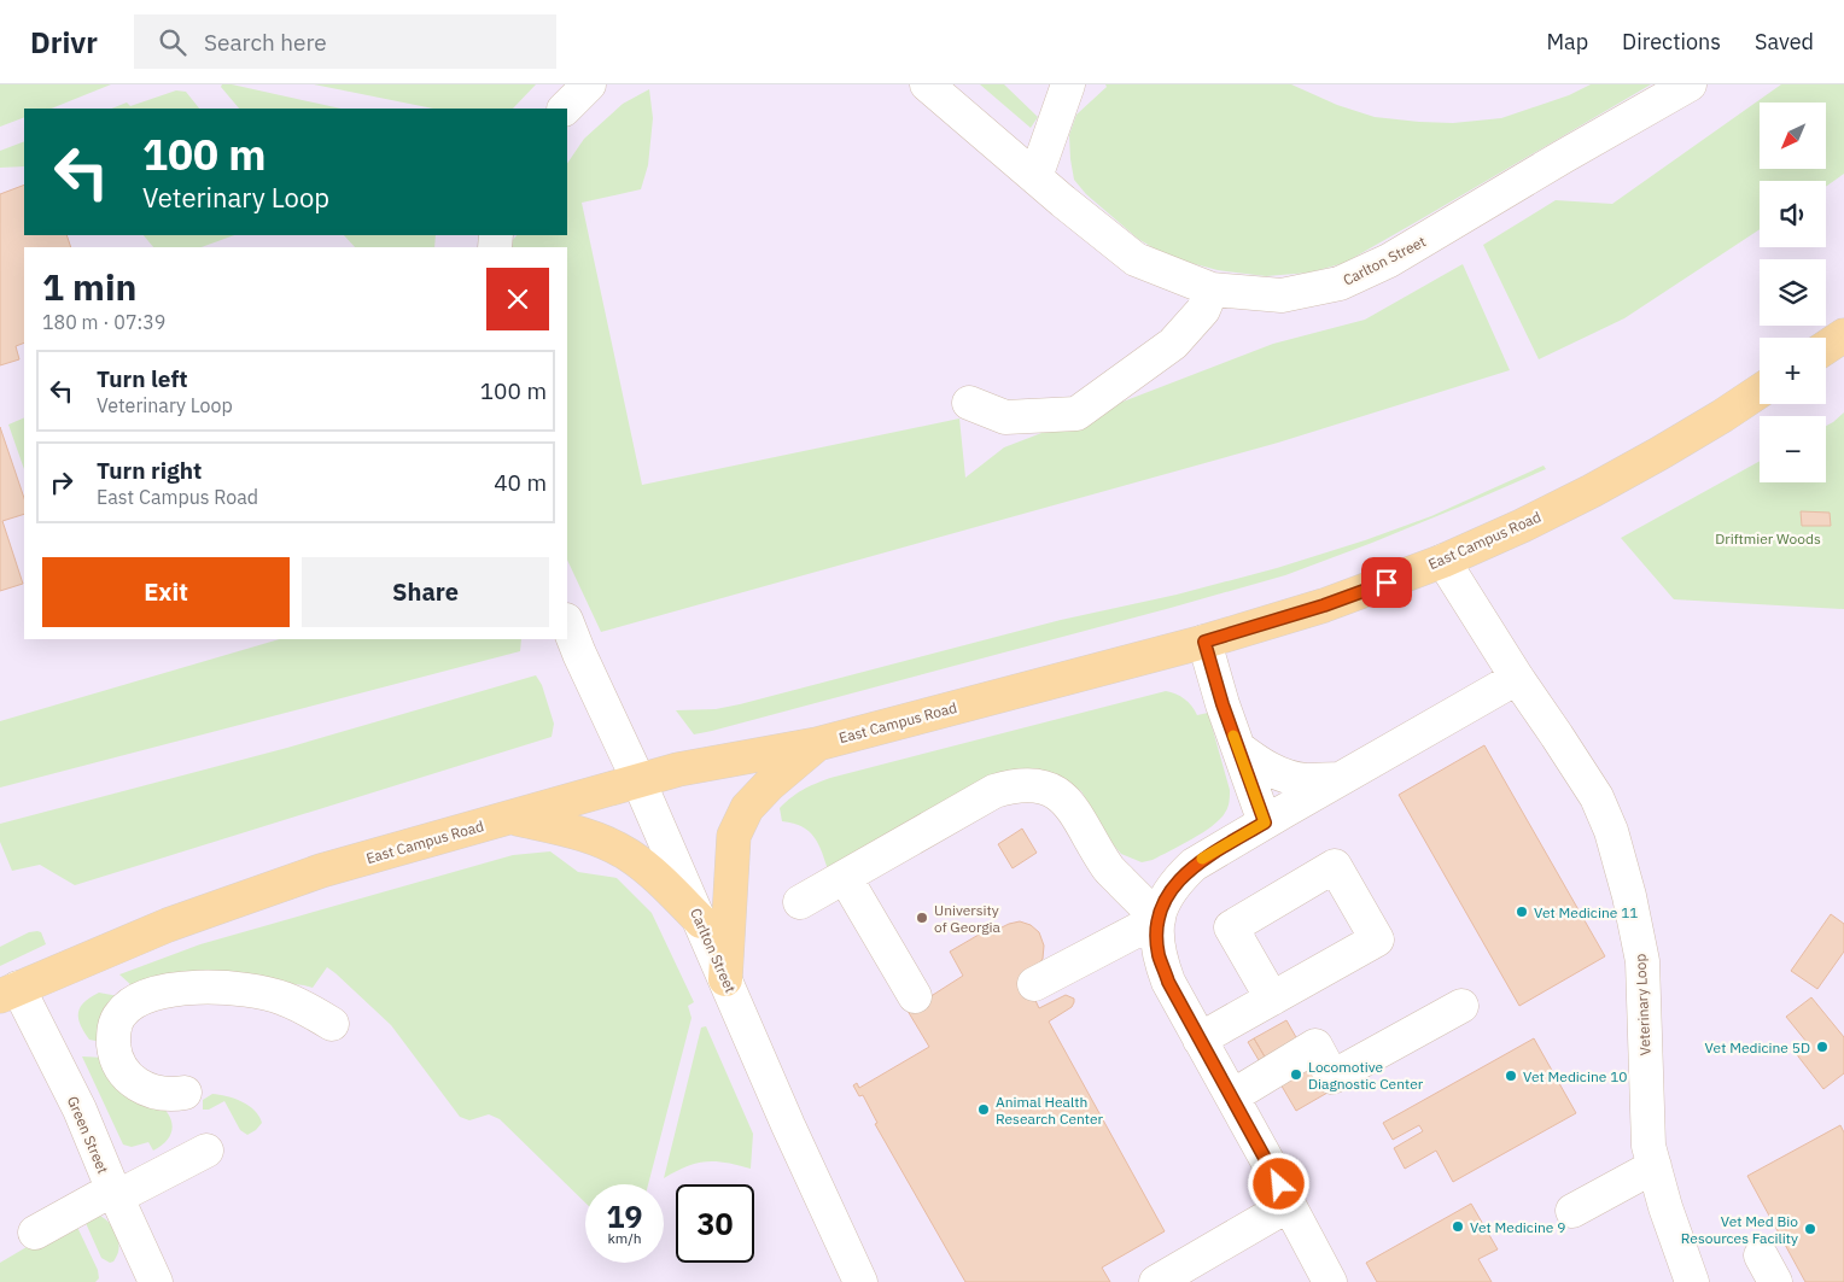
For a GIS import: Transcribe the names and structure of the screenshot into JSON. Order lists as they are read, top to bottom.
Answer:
{
  "streets": {
    "main road": ["East Campus Road"],
    "street": ["Carlton Street", "Veterinary Loop", "Green Street"]
  },
  "crossings": [
    ["Carlton Street", "East Campus Road"],
    ["East Campus Road", "Veterinary Loop"],
    ["East Campus Road", "Green Street"]
  ],
  "parks": ["Driftmier Woods"],
  "places": [
    "Vet Medicine 11",
    "University of Georgia",
    "Vet Medicine 5D",
    "Locomotive Diagnostic Center",
    "Vet Medicine 10",
    "Animal Health Research Center",
    "Vet Medicine 9",
    "Vet Med Bio Resources Facility"
  ],
  "north": "bottom left",
  "page": {
    "header": "Drivr",
    "search": "Search here",
    "nav": ["Map", "Directions", "Saved"],
    "map_buttons": ["+", "−"],
    "turn": ["100 m", "Veterinary Loop"],
    "heading": ["1 min", "180 m · 07:39"],
    "list": [
      {
        "name": "Turn left",
        "note": "Veterinary Loop",
        "value": "100 m"
      },
      {
        "name": "Turn right",
        "note": "East Campus Road",
        "value": "40 m"
      }
    ],
    "buttons": ["Exit", "Share"],
    "speed": "19 km/h",
    "limit": "30"
  }
}
